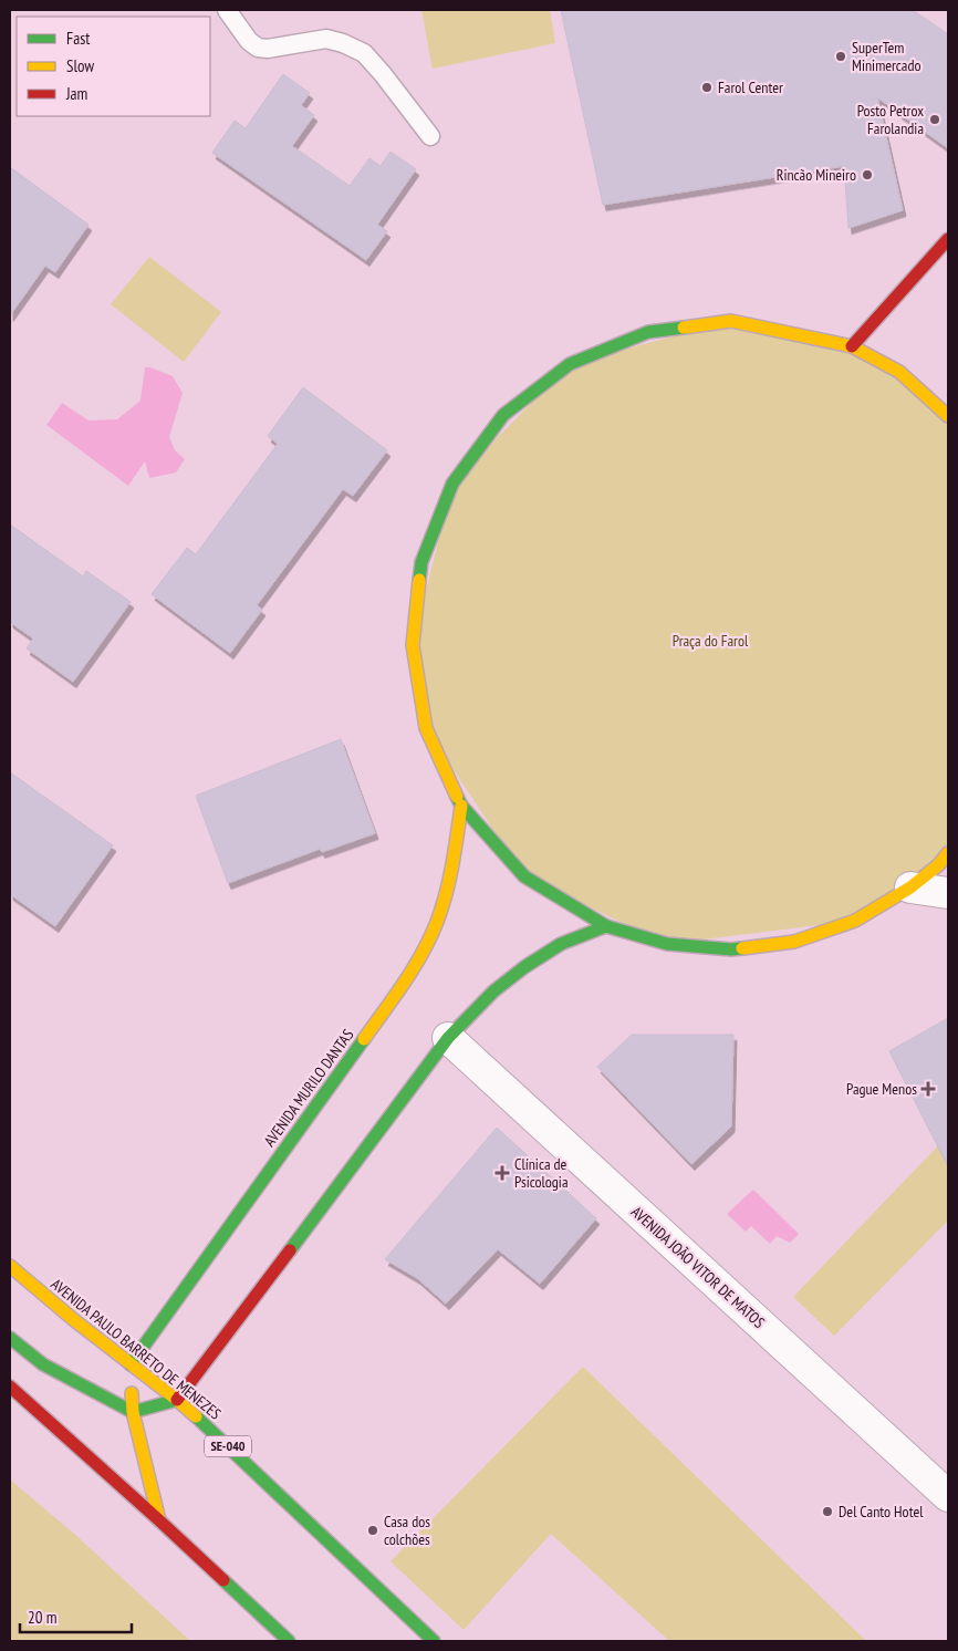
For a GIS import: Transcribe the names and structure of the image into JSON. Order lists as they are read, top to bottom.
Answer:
{
  "streets": {
    "main road": ["AVENIDA MURILO DANTAS", "AVENIDA PAULO BARRETO DE MENEZES", "SE-040"],
    "street": ["AVENIDA JOÃO VITOR DE MATOS"]
  },
  "crossings": [
    ["AVENIDA MURILO DANTAS", "AVENIDA PAULO BARRETO DE MENEZES"]
  ],
  "parks": ["Praça do Farol"],
  "places": {
    "other": [
      "SuperTem Minimercado",
      "Farol Center",
      "Posto Petrox Farolandia",
      "Rincão Mineiro",
      "Del Canto Hotel",
      "Casa dos colchões"
    ],
    "health": ["Pague Menos", "Clínica de Psicologia"]
  },
  "legend": ["Fast", "Slow", "Jam"],
  "scale_bar": "20 m"
}
